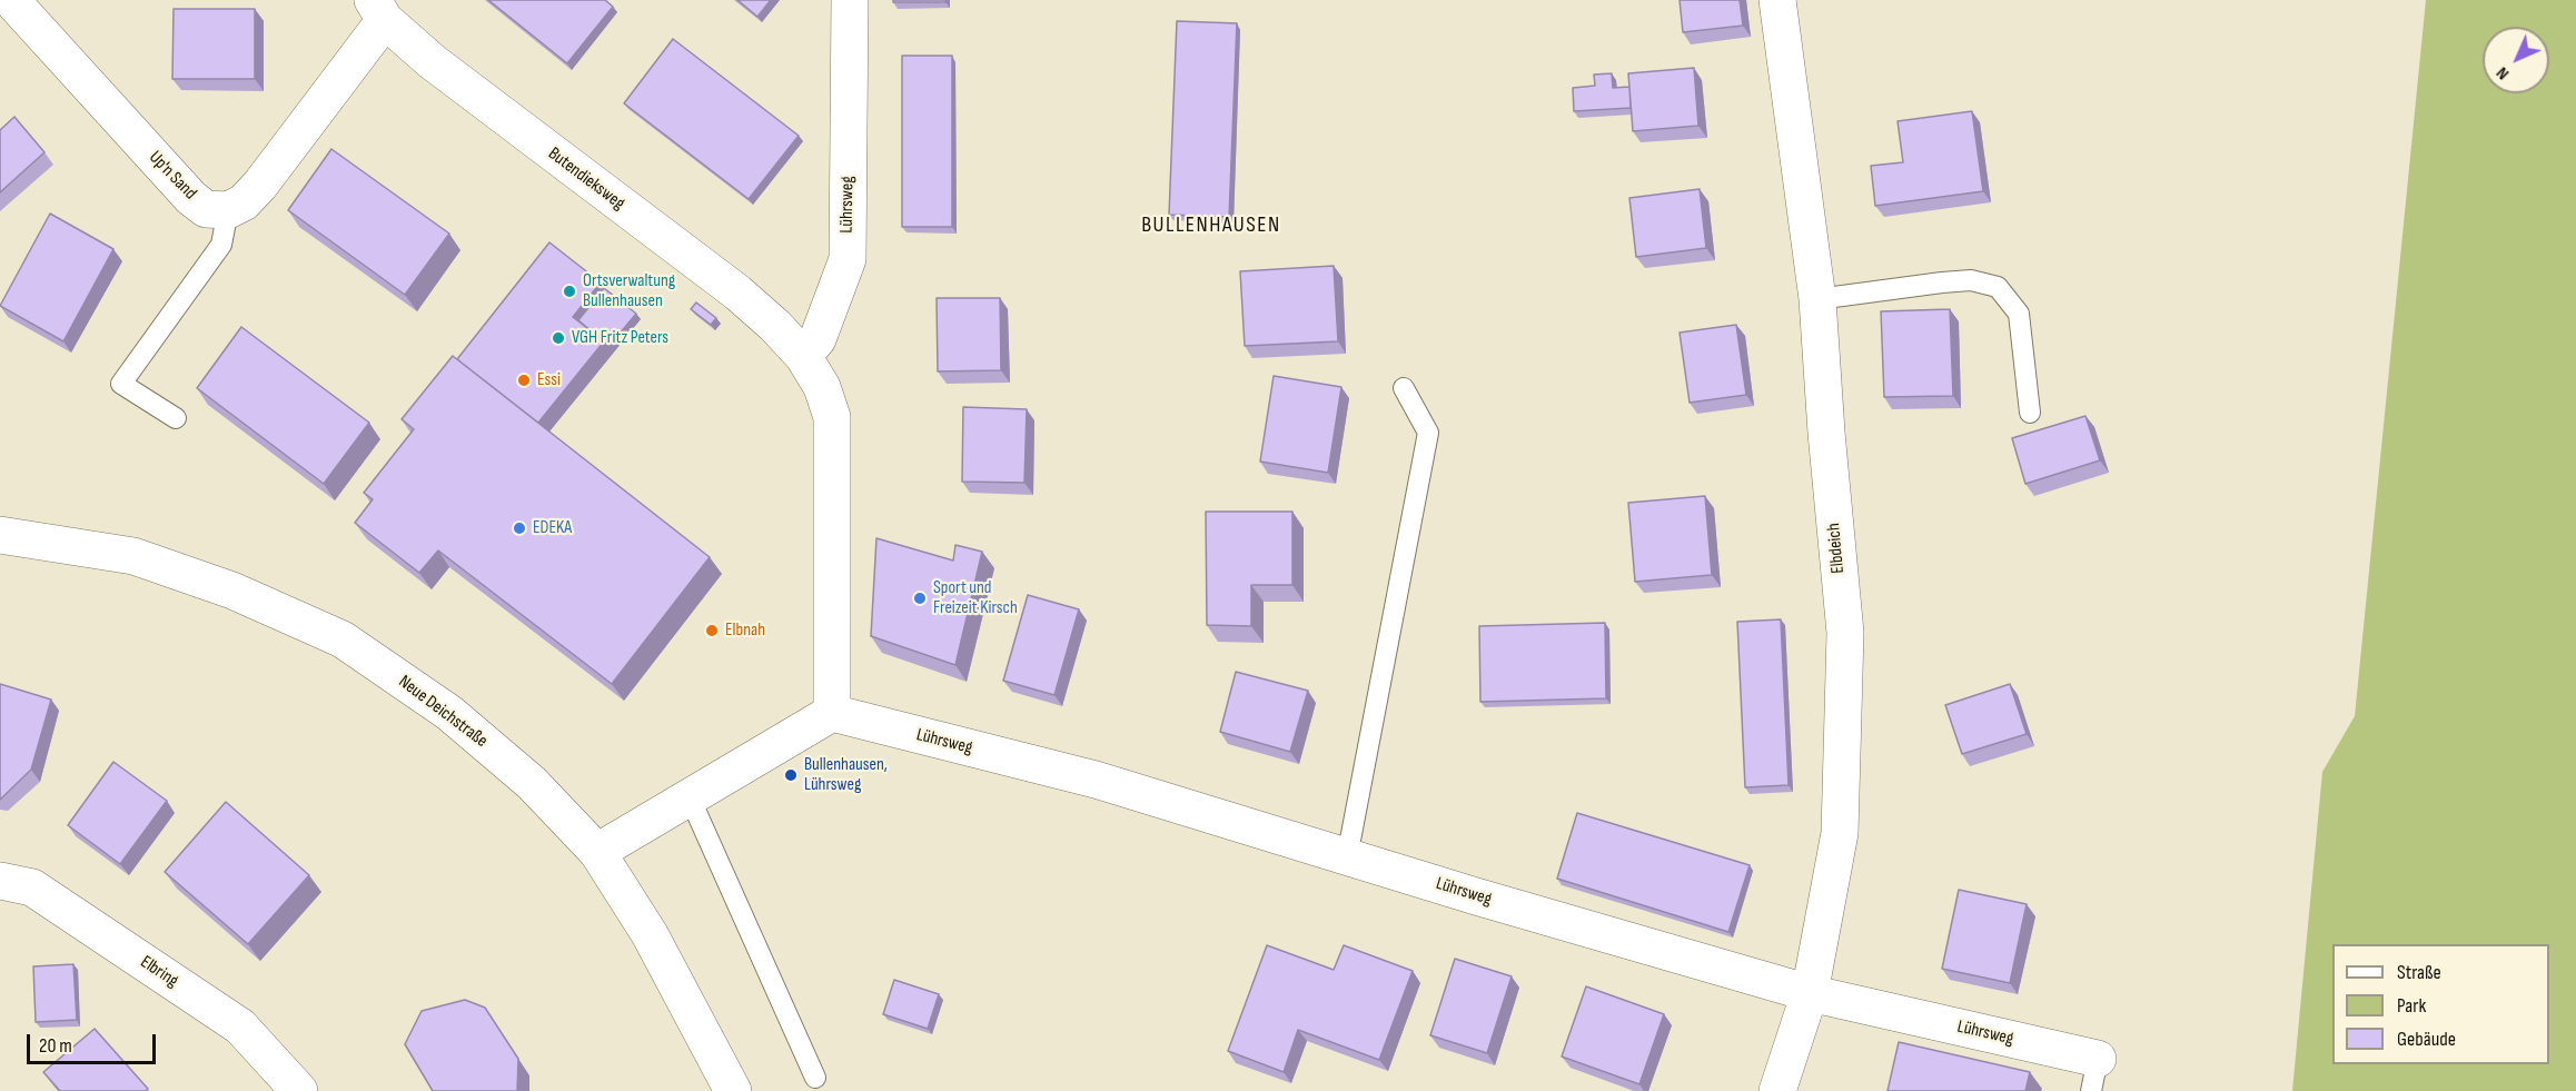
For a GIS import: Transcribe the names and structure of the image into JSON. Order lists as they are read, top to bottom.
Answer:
{
  "streets": {
    "street": [
      "Up'n Sand",
      "Butendieksweg",
      "Lührsweg",
      "Elbdeich",
      "Neue Deichstraße",
      "Elbring"
    ]
  },
  "crossings": [
    ["Butendieksweg", "Lührsweg"],
    ["Lührsweg", "Elbdeich"]
  ],
  "districts": ["BULLENHAUSEN"],
  "places": [
    "Ortsverwaltung Bullenhausen",
    "VGH Fritz Peters",
    "Essi",
    "EDEKA",
    "Sport und Freizeit Kirsch",
    "Elbnah",
    "Bullenhausen, Lührsweg"
  ],
  "legend": ["Straße", "Park", "Gebäude"],
  "scale_bar": "20 m",
  "north": "bottom left"
}
